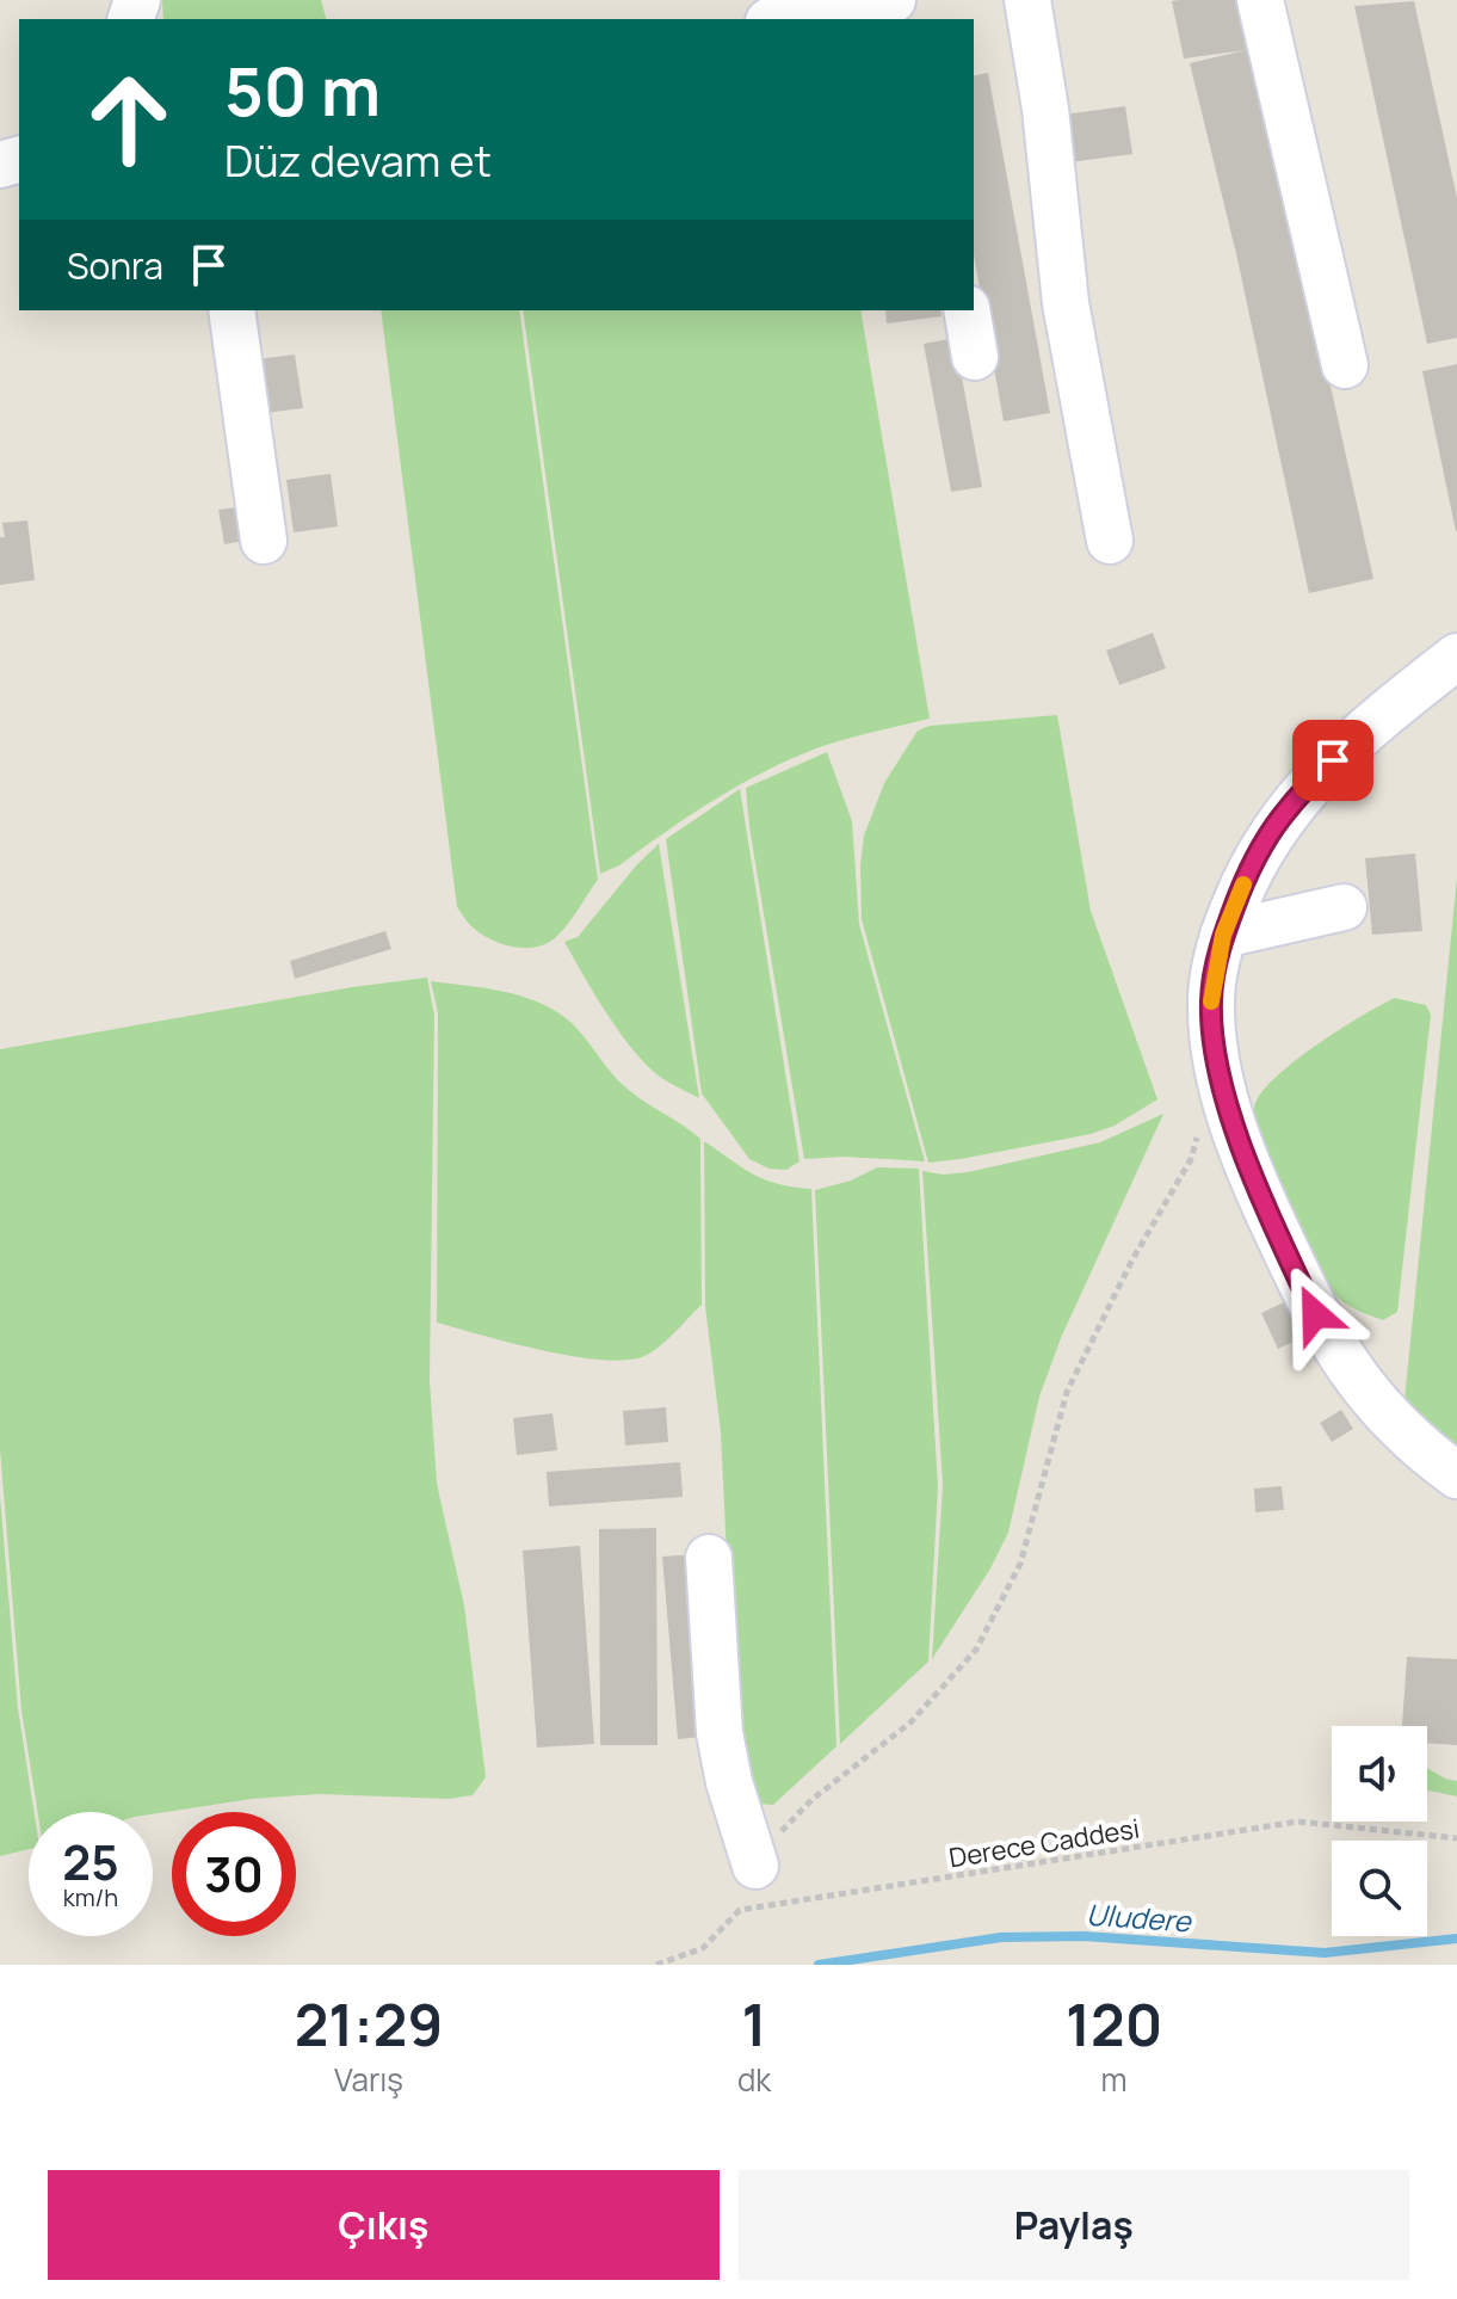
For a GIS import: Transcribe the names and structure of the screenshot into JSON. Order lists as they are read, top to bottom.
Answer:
{
  "streets": {
    "path": ["Derece Caddesi"]
  },
  "water": ["Uludere"],
  "page": {
    "turn": ["50 m", "Düz devam et"],
    "then": "Sonra",
    "speed": "25 km/h",
    "limit": "30",
    "eta": [
      "21:29",
      "Varış",
      "1",
      "dk",
      "120",
      "m"
    ],
    "buttons": ["Çıkış", "Paylaş"]
  }
}
